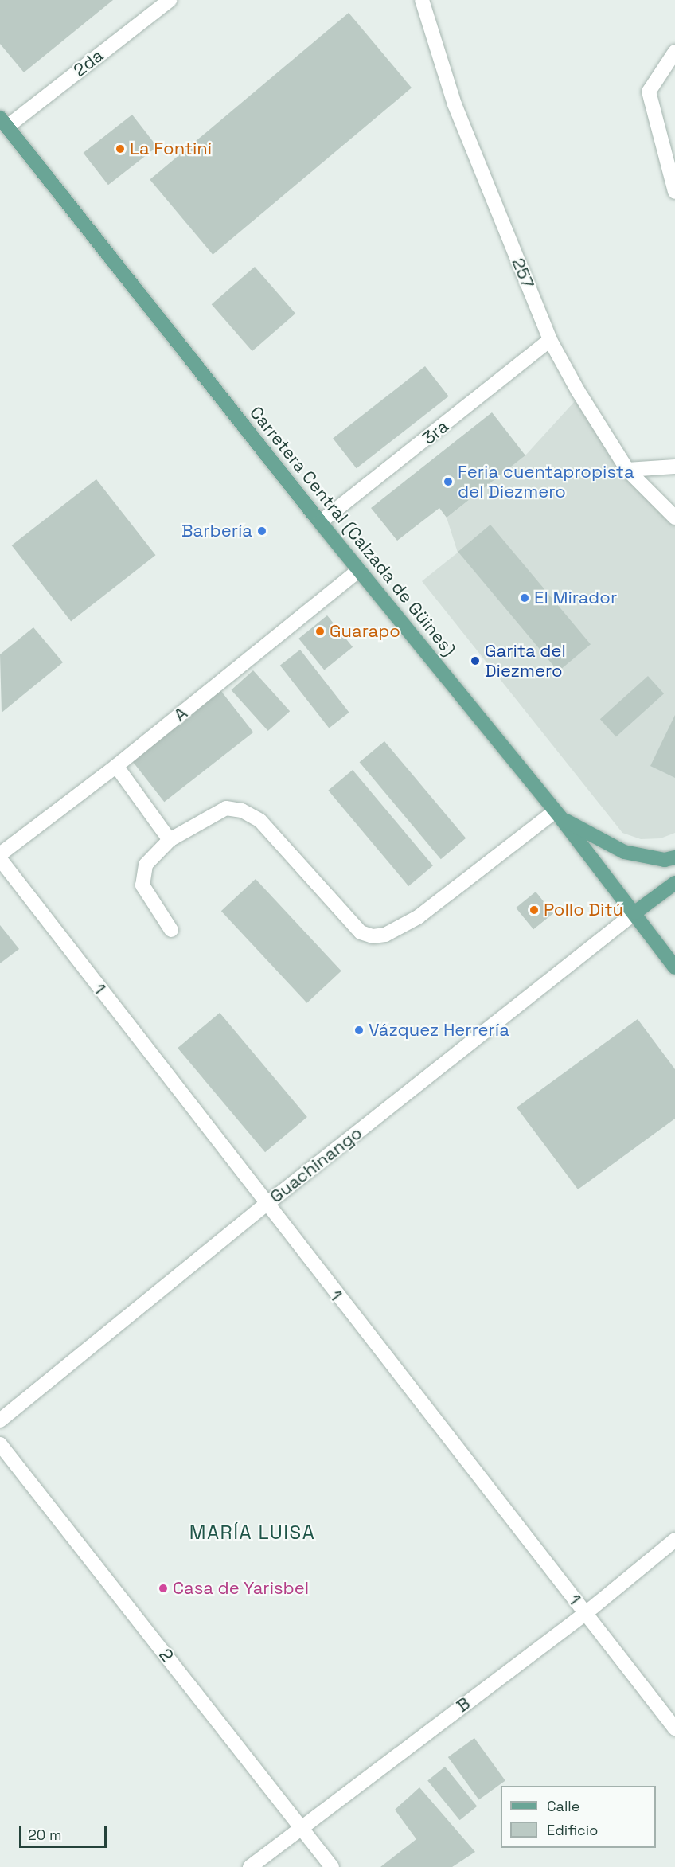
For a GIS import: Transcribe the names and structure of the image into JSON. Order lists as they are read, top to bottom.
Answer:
{
  "streets": {
    "main road": ["Carretera Central (Calzada de Güines)"],
    "street": [
      "2da",
      "257",
      "3ra",
      "A",
      "1",
      "Guachinango",
      "2",
      "B"
    ]
  },
  "crossings": [
    ["2da", "Carretera Central (Calzada de Güines)"],
    ["257", "3ra"],
    ["3ra", "Carretera Central (Calzada de Güines)"],
    ["Carretera Central (Calzada de Güines)", "A"],
    ["Carretera Central (Calzada de Güines)", "Guachinango"],
    ["1", "Guachinango"],
    ["1", "B"],
    ["2", "B"]
  ],
  "districts": ["MARÍA LUISA"],
  "places": [
    "La Fontini",
    "Feria cuentapropista del Diezmero",
    "Barbería",
    "El Mirador",
    "Guarapo",
    "Garita del Diezmero",
    "Pollo Ditú",
    "Vázquez Herrería",
    "Casa de Yarisbel"
  ],
  "legend": ["Calle", "Edificio"],
  "scale_bar": "20 m"
}
